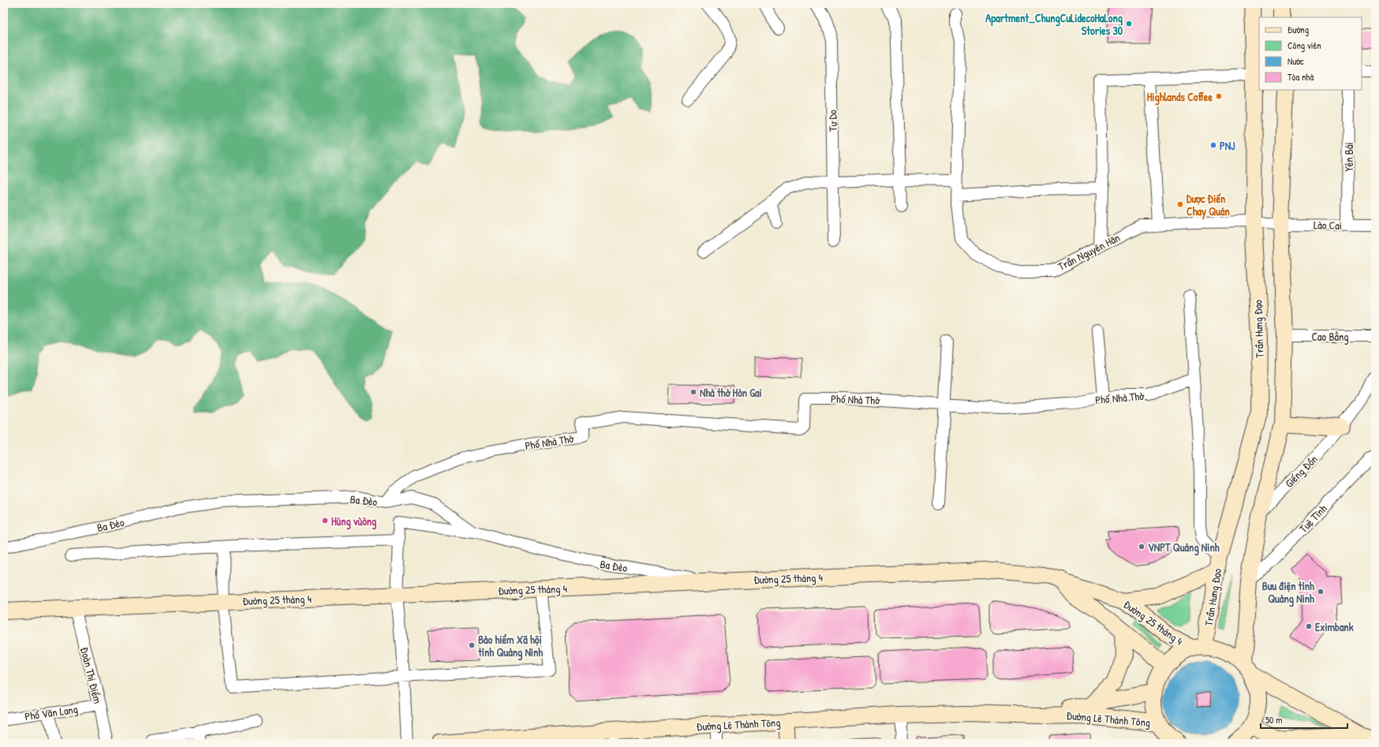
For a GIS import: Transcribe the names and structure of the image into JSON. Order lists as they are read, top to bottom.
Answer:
{
  "streets": {
    "street": [
      "Tự Do",
      "Yên Bái",
      "Lào Cai",
      "Trần Nguyên Hãn",
      "Trần Hưng Đạo",
      "Cao Bằng",
      "Phố Nhà Thờ",
      "Giếng Đồn",
      "Ba Đèo",
      "Tuệ Tĩnh",
      "Đường 25 tháng 4",
      "Đoàn Thị Điểm",
      "Phố Văn Lang",
      "Đường Lê Thánh Tông"
    ]
  },
  "crossings": [
    ["Yên Bái", "Lào Cai"],
    ["Lào Cai", "Trần Nguyên Hãn"],
    ["Trần Nguyên Hãn", "Trần Hưng Đạo"],
    ["Trần Hưng Đạo", "Đường 25 tháng 4"],
    ["Phố Nhà Thờ", "Ba Đèo"],
    ["Ba Đèo", "Đường 25 tháng 4"],
    ["Đường 25 tháng 4", "Đoàn Thị Điểm"],
    ["Đoàn Thị Điểm", "Phố Văn Lang"]
  ],
  "places": [
    "Apartment_ChungCuLidecoHaLong Stories 30",
    "Highlands Coffee",
    "PNJ",
    "Dược Điến Chay Quán",
    "Nhà thờ Hòn Gai",
    "Hùng vùòng",
    "VNPT Quảng Ninh",
    "Bưu điện tỉnh Quảng Ninh",
    "Eximbank",
    "Bảo hiểm Xã hội tỉnh Quảng Ninh"
  ],
  "legend": [
    "Đường",
    "Công viên",
    "Nước",
    "Tòa nhà"
  ],
  "scale_bar": "50 m"
}
